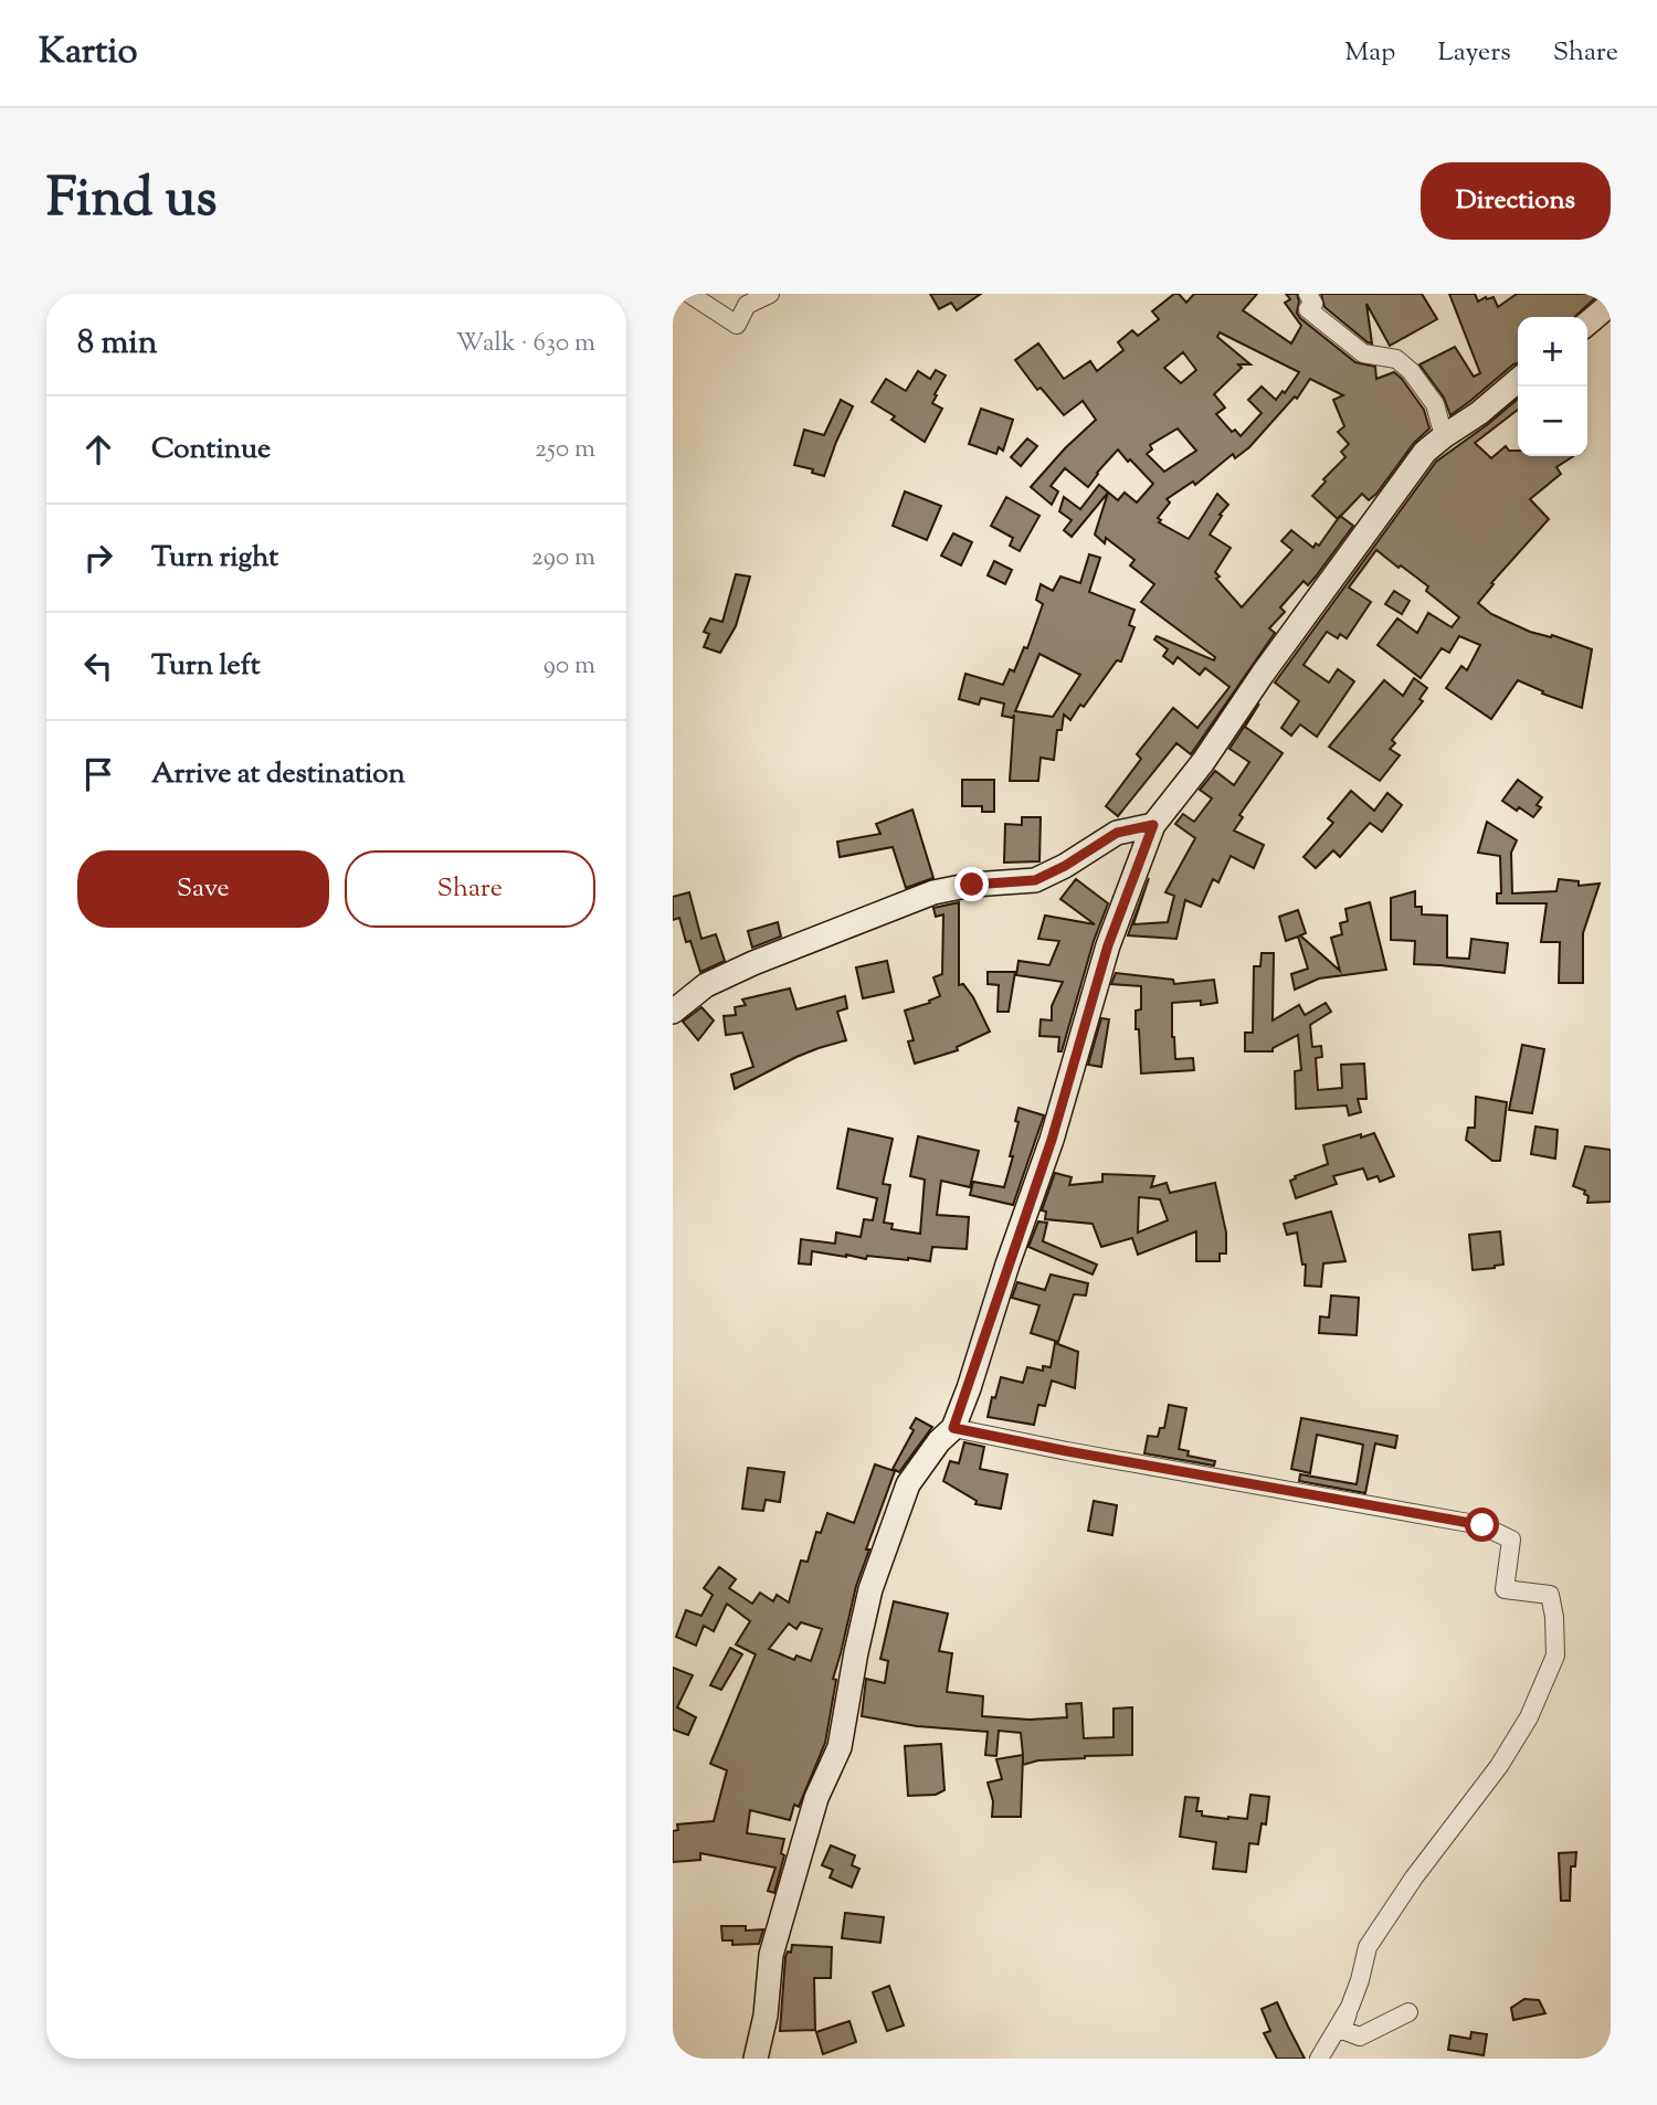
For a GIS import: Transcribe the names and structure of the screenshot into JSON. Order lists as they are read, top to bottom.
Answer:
{
  "page": {
    "header": "Kartio",
    "nav": ["Map", "Layers", "Share"],
    "title": "Find us",
    "buttons": [
      "Directions",
      ["Save", "Share"]
    ],
    "heading": ["8 min", "Walk · 630 m"],
    "map_buttons": ["+", "−"],
    "list": [
      ["Continue", "250 m"],
      ["Turn right", "290 m"],
      ["Turn left", "90 m"],
      "Arrive at destination"
    ]
  }
}
